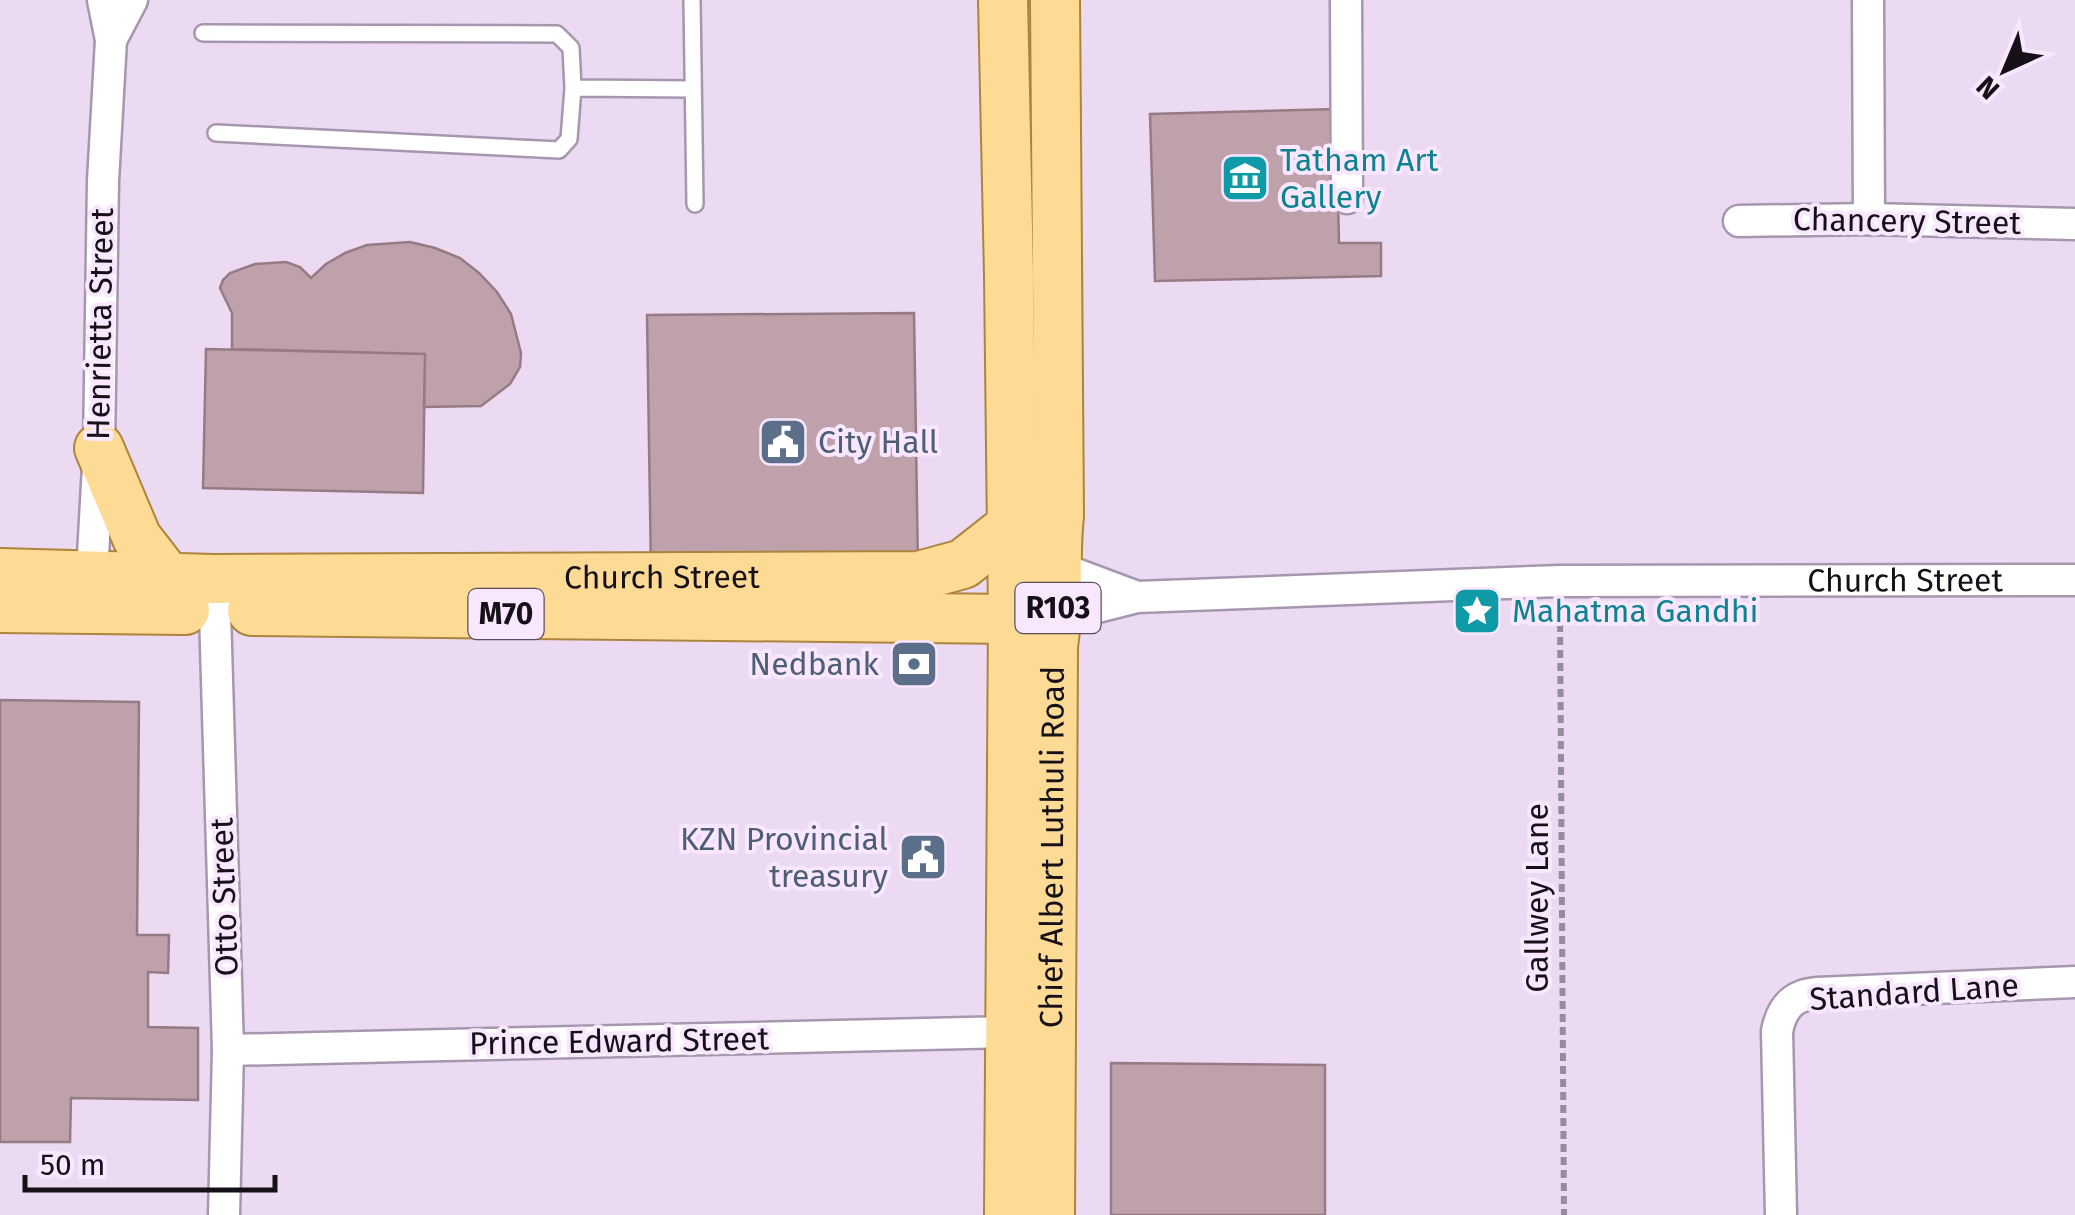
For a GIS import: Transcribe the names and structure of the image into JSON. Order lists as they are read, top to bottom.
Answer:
{
  "streets": {
    "main road": [
      "Church Street",
      "R103",
      "M70",
      "Chief Albert Luthuli Road"
    ],
    "street": [
      "Chancery Street",
      "Henrietta Street",
      "Otto Street",
      "Standard Lane",
      "Prince Edward Street"
    ],
    "path": ["Gallwey Lane"]
  },
  "crossings": [
    ["Henrietta Street", "Church Street"],
    ["Church Street", "Chief Albert Luthuli Road"],
    ["Church Street", "Otto Street"],
    ["Church Street", "Gallwey Lane"],
    ["Chief Albert Luthuli Road", "Prince Edward Street"],
    ["Otto Street", "Prince Edward Street"]
  ],
  "places": {
    "museum": ["Tatham Art Gallery"],
    "public building": ["City Hall", "KZN Provincial treasury"],
    "place": ["Mahatma Gandhi"],
    "bank": ["Nedbank"]
  },
  "scale_bar": "50 m",
  "north": "bottom left"
}
